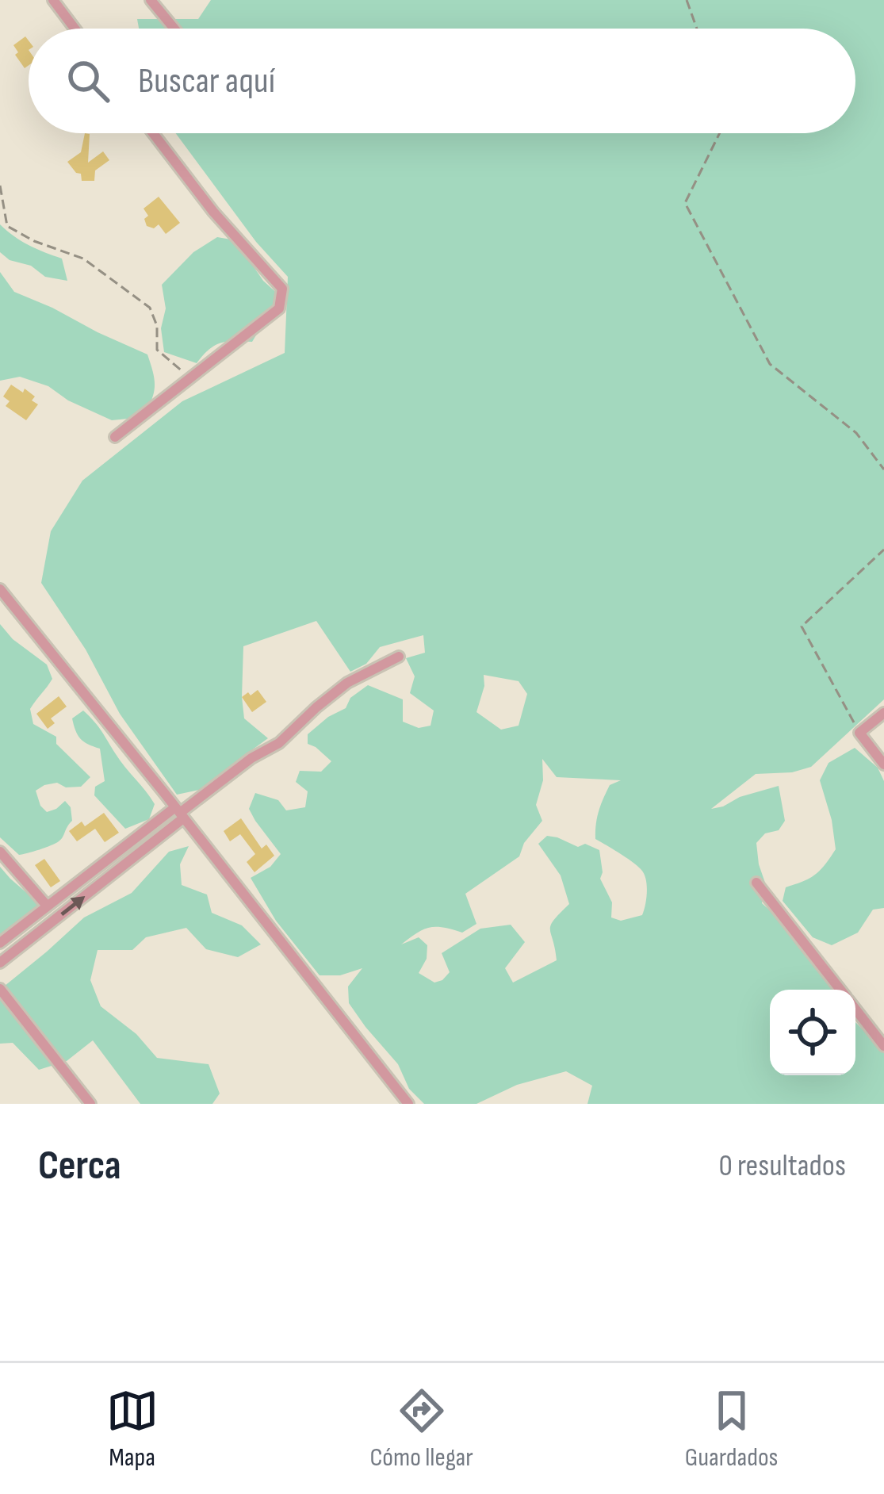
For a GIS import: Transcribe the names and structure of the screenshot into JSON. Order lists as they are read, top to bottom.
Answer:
{
  "page": {
    "search": "Buscar aquí",
    "heading": ["Cerca", "0 resultados"],
    "nav": ["Mapa", "Cómo llegar", "Guardados"]
  }
}
